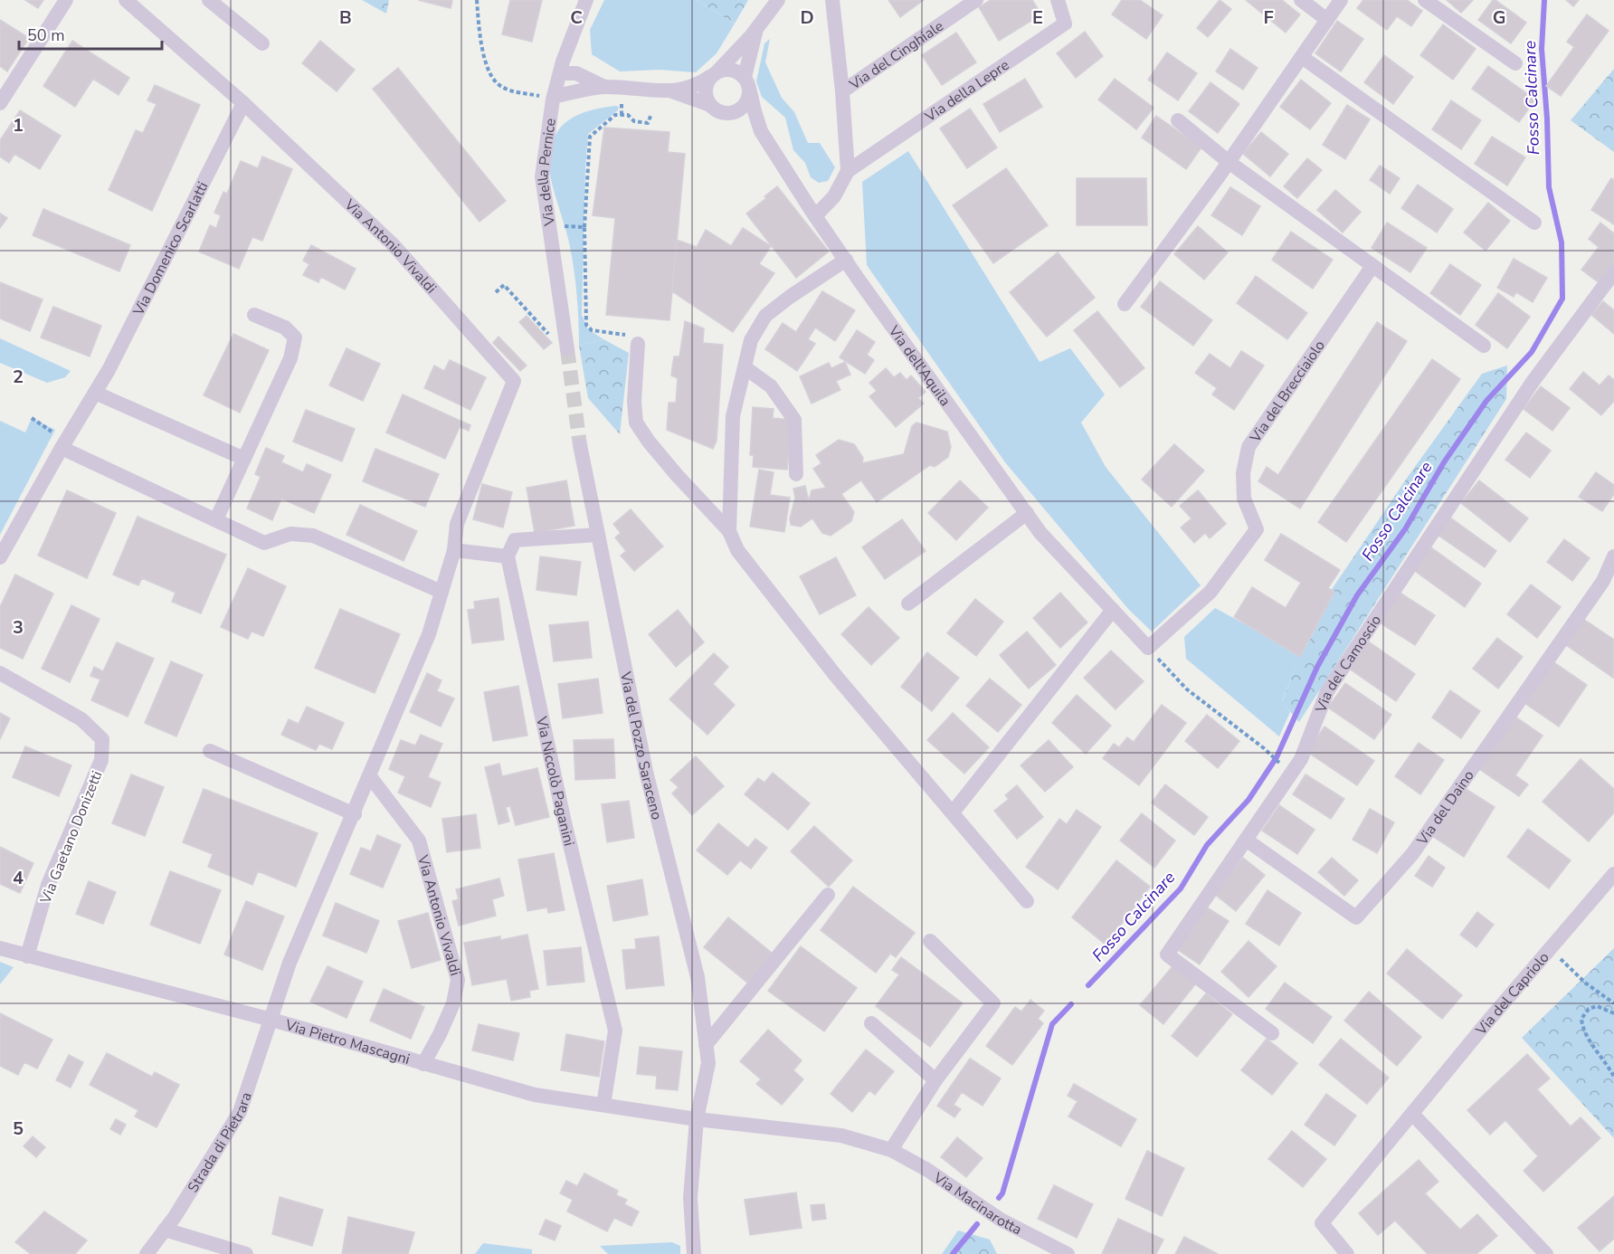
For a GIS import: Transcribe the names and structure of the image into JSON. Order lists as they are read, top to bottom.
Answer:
{
  "streets": {
    "street": [
      "Via del Cinghiale",
      "Via della Lepre",
      "Via della Pernice",
      "Via Antonio Vivaldi",
      "Via Domenico Scarlatti",
      "Via dell'Aquila",
      "Via del Brecciaiolo",
      "Via del Camoscio",
      "Via del Pozzo Saraceno",
      "Via Niccolò Paganini",
      "Via del Daino",
      "Via Gaetano Donizetti",
      "Via del Capriolo",
      "Via Pietro Mascagni",
      "Strada di Pietrara",
      "Via Macinarotta"
    ]
  },
  "crossings": [
    ["Via Antonio Vivaldi", "Via Domenico Scarlatti"],
    ["Via Antonio Vivaldi", "Via Pietro Mascagni"],
    ["Via Antonio Vivaldi", "Strada di Pietrara"],
    ["Via dell'Aquila", "Via del Brecciaiolo"],
    ["Via del Camoscio", "Via del Daino"],
    ["Via del Pozzo Saraceno", "Via Pietro Mascagni"],
    ["Via del Pozzo Saraceno", "Via Macinarotta"],
    ["Via Niccolò Paganini", "Via Pietro Mascagni"],
    ["Via Gaetano Donizetti", "Via Pietro Mascagni"],
    ["Via Pietro Mascagni", "Strada di Pietrara"],
    ["Via Pietro Mascagni", "Via Macinarotta"]
  ],
  "water": ["Fosso Calcinare"],
  "scale_bar": "50 m",
  "grid": {
    "columns": [
      "B",
      "C",
      "D",
      "E",
      "F",
      "G"
    ],
    "rows": [
      "1",
      "2",
      "3",
      "4",
      "5"
    ]
  }
}
